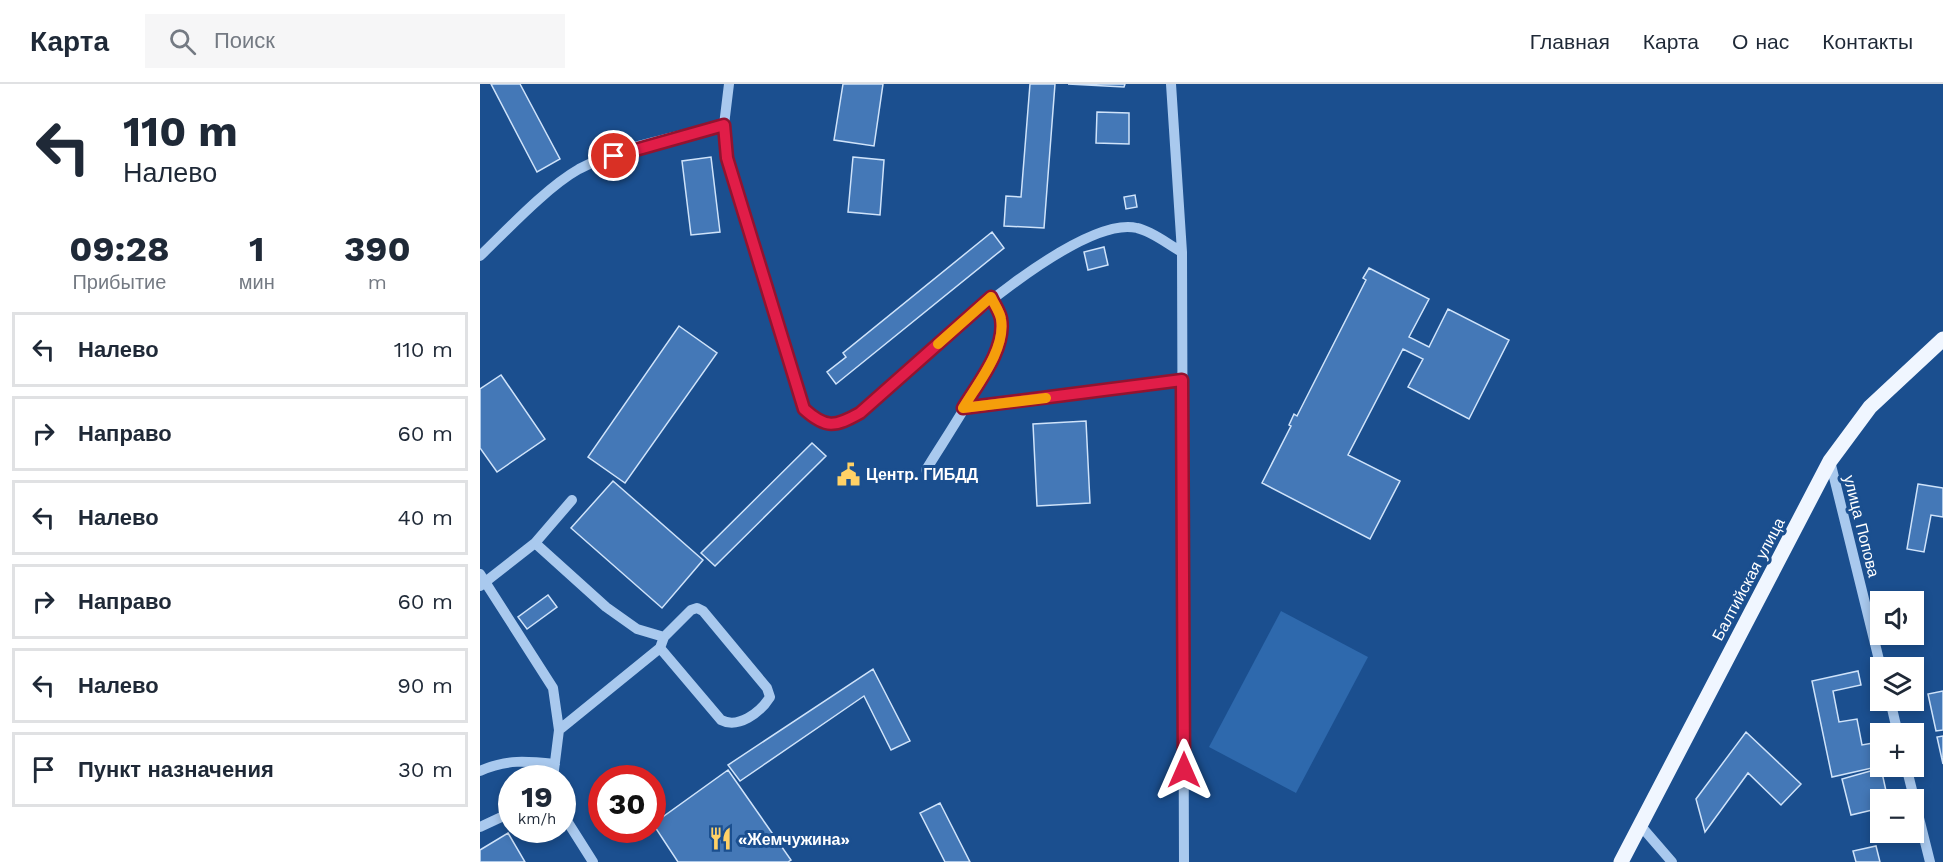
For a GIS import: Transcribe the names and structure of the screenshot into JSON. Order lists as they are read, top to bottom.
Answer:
{
  "streets": {
    "main road": ["Балтийская улица"],
    "street": ["улица Попова"]
  },
  "crossings": [
    ["улица Попова", "Балтийская улица"]
  ],
  "places": {
    "public building": ["Центр. ГИБДД"],
    "restaurant": ["«Жемчужина»"]
  },
  "page": {
    "header": "Карта",
    "search": "Поиск",
    "nav": [
      "Главная",
      "Карта",
      "О нас",
      "Контакты"
    ],
    "turn": ["110 m", "Налево"],
    "eta": [
      "09:28",
      "Прибытие",
      "1",
      "мин",
      "390",
      "m"
    ],
    "list": [
      {
        "name": "Налево",
        "value": "110 m"
      },
      {
        "name": "Направо",
        "value": "60 m"
      },
      {
        "name": "Налево",
        "value": "40 m"
      },
      {
        "name": "Направо",
        "value": "60 m"
      },
      {
        "name": "Налево",
        "value": "90 m"
      },
      {
        "name": "Пункт назначения",
        "value": "30 m"
      }
    ],
    "map_buttons": ["+", "−"],
    "speed": "19 km/h",
    "limit": "30"
  }
}
